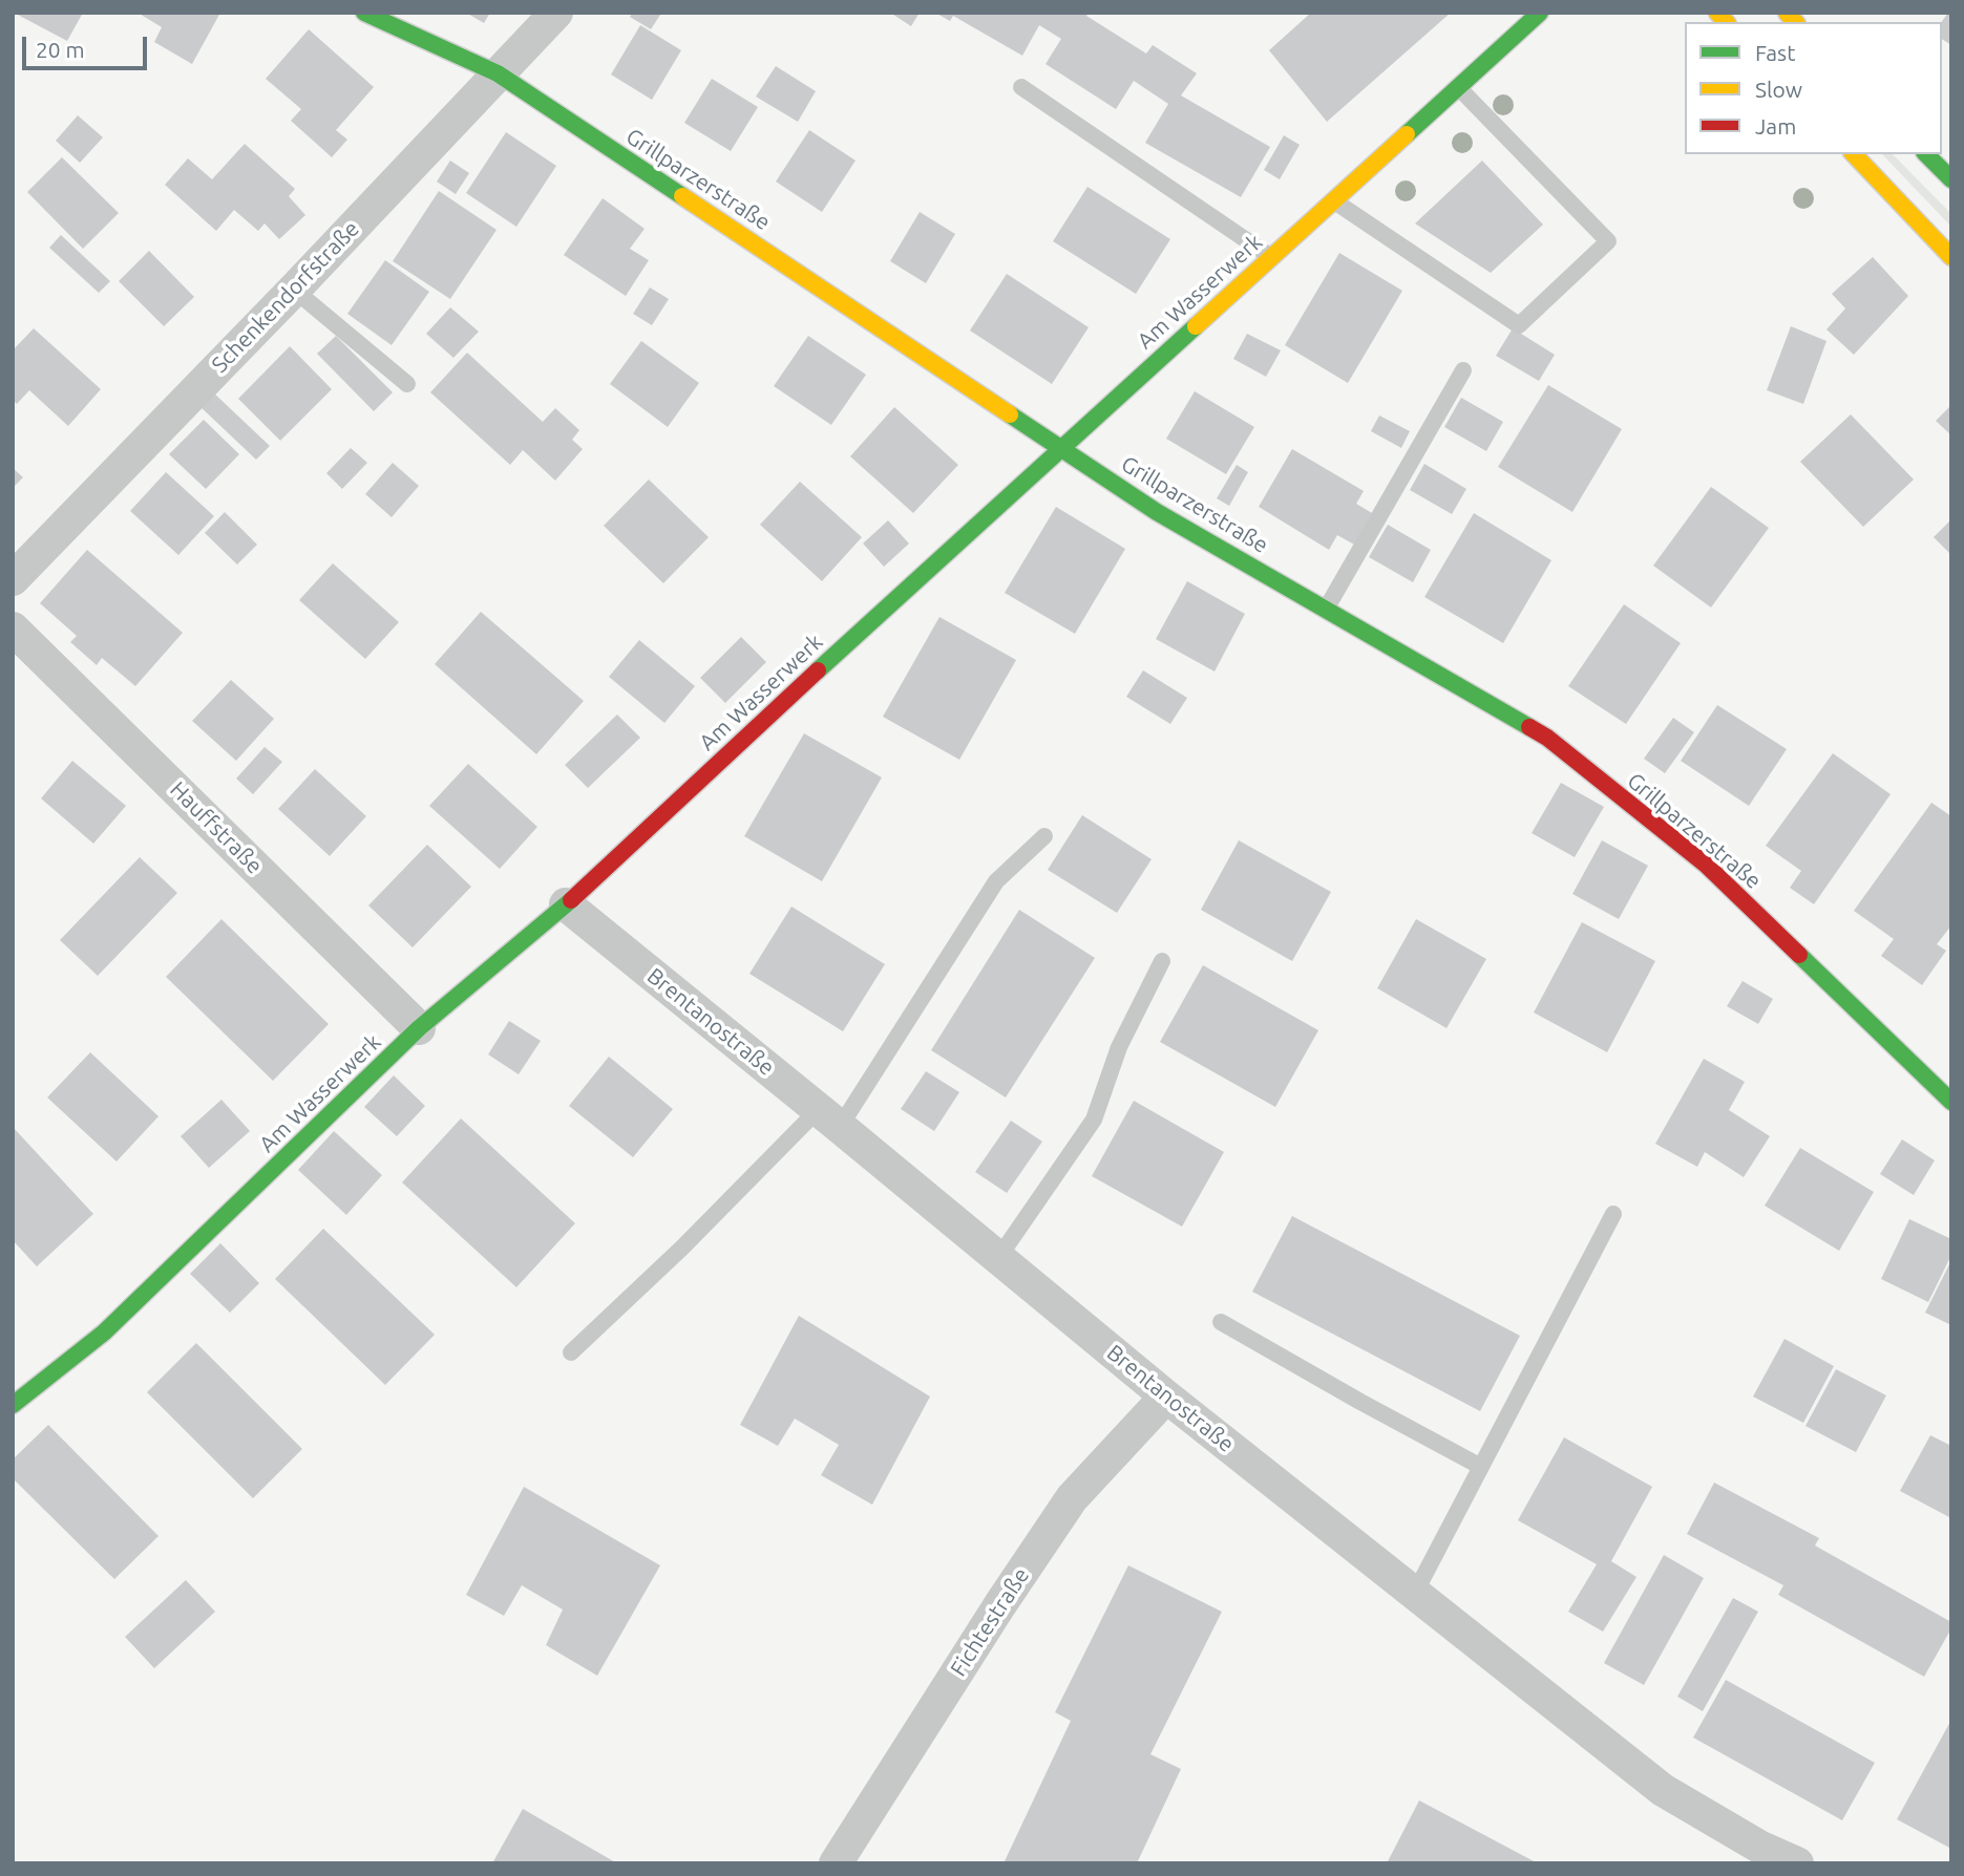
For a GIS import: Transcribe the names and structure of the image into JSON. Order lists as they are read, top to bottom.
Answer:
{
  "streets": {
    "street": [
      "Grillparzerstraße",
      "Am Wasserwerk",
      "Schenkendorfstraße",
      "Hauffstraße",
      "Brentanostraße",
      "Fichtestraße"
    ]
  },
  "crossings": [
    ["Grillparzerstraße", "Am Wasserwerk"],
    ["Grillparzerstraße", "Schenkendorfstraße"],
    ["Am Wasserwerk", "Hauffstraße"],
    ["Am Wasserwerk", "Brentanostraße"],
    ["Brentanostraße", "Fichtestraße"]
  ],
  "legend": ["Fast", "Slow", "Jam"],
  "scale_bar": "20 m"
}
